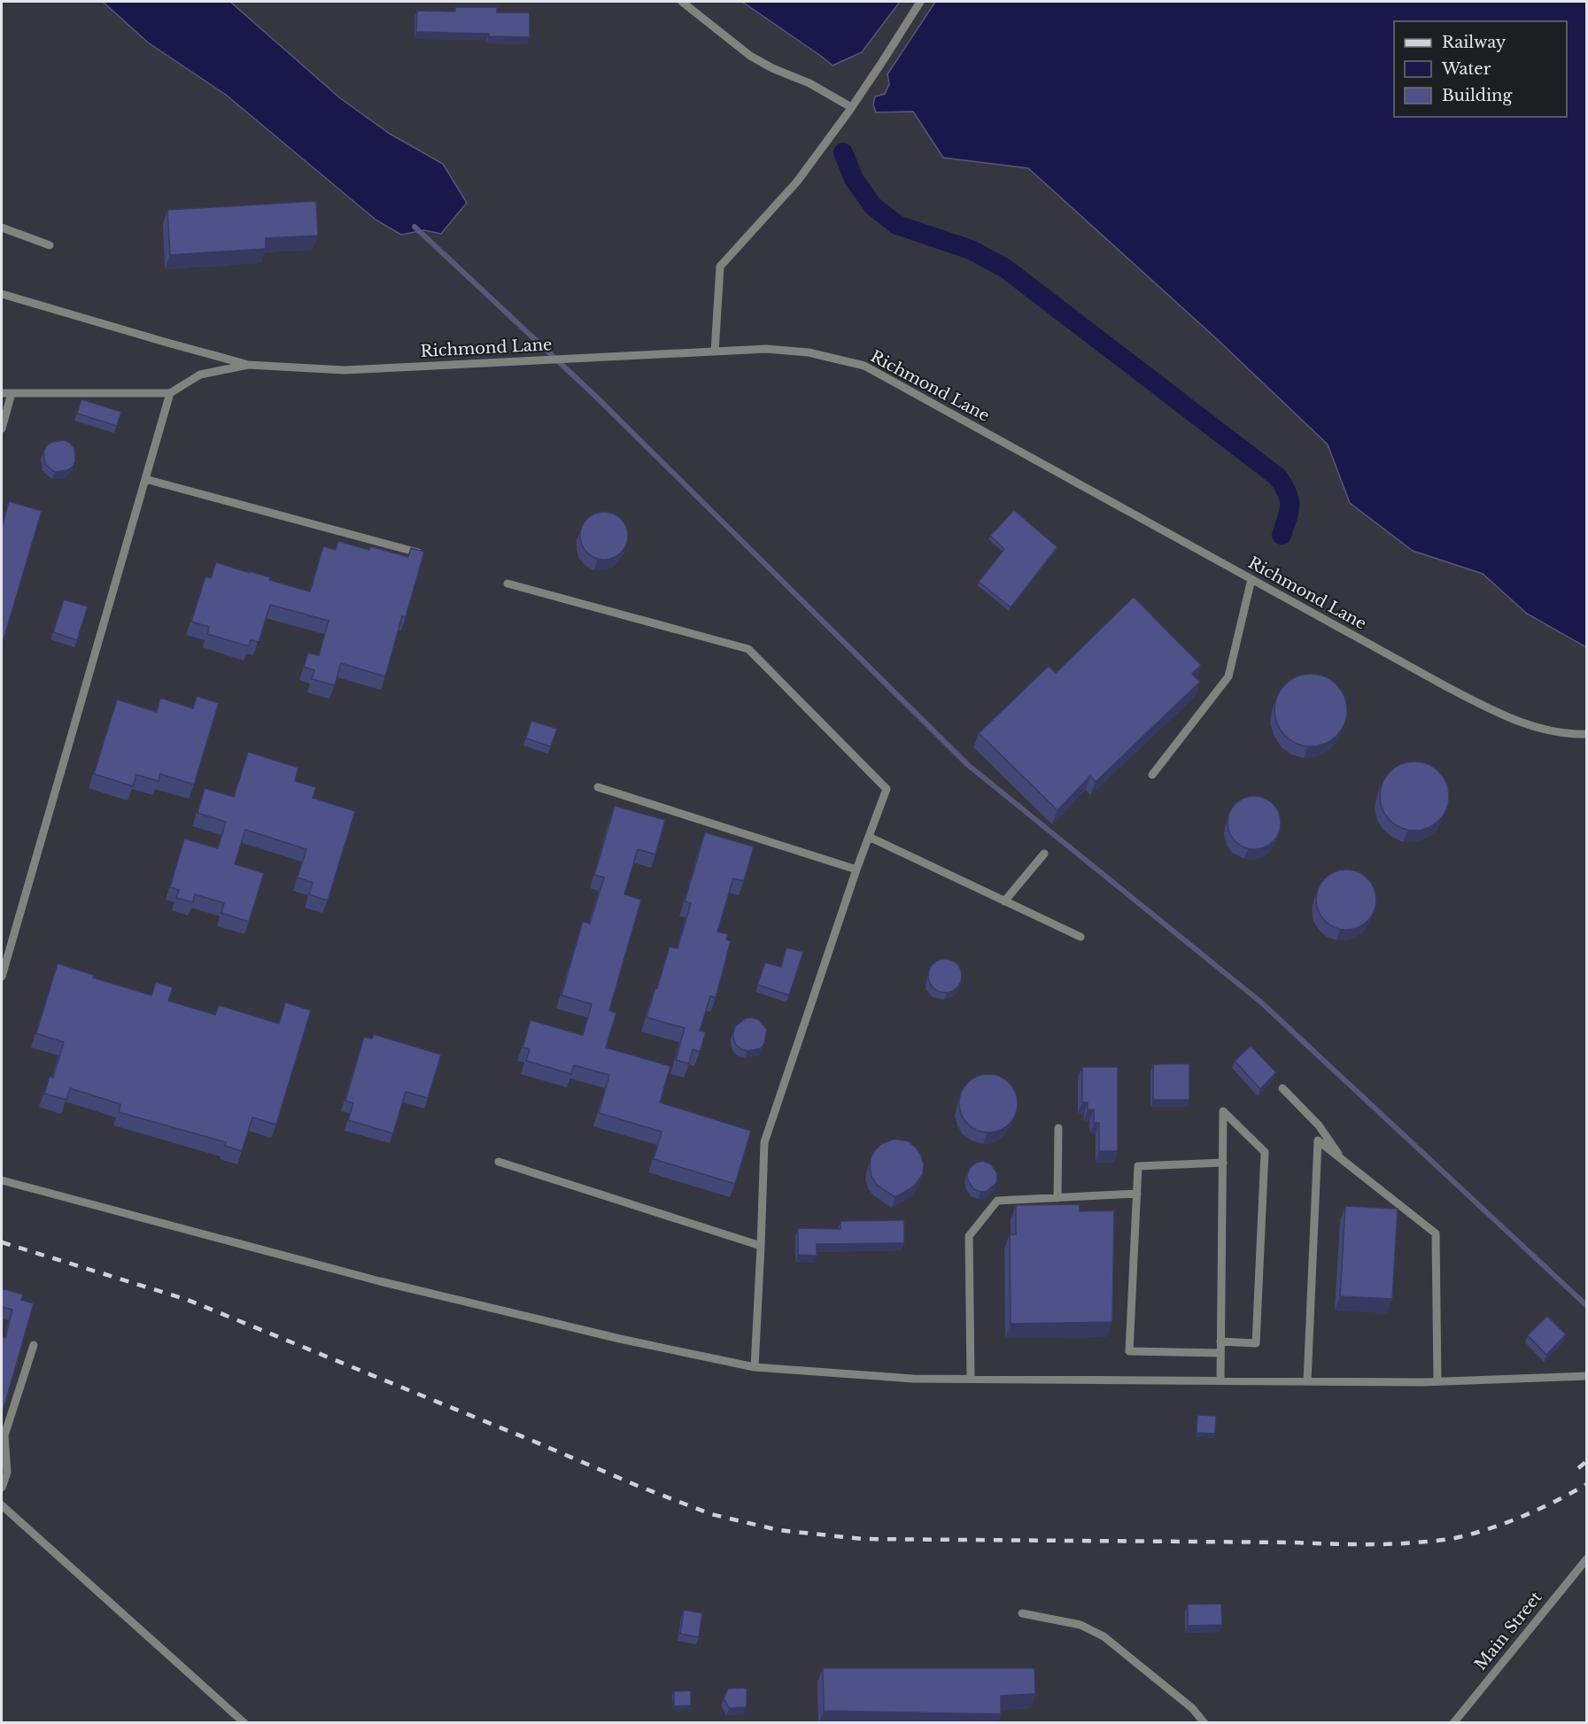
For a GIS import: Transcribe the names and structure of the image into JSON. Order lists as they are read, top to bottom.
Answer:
{
  "streets": {
    "lane": ["Richmond Lane", "Main Street"]
  },
  "legend": ["Railway", "Water", "Building"]
}
